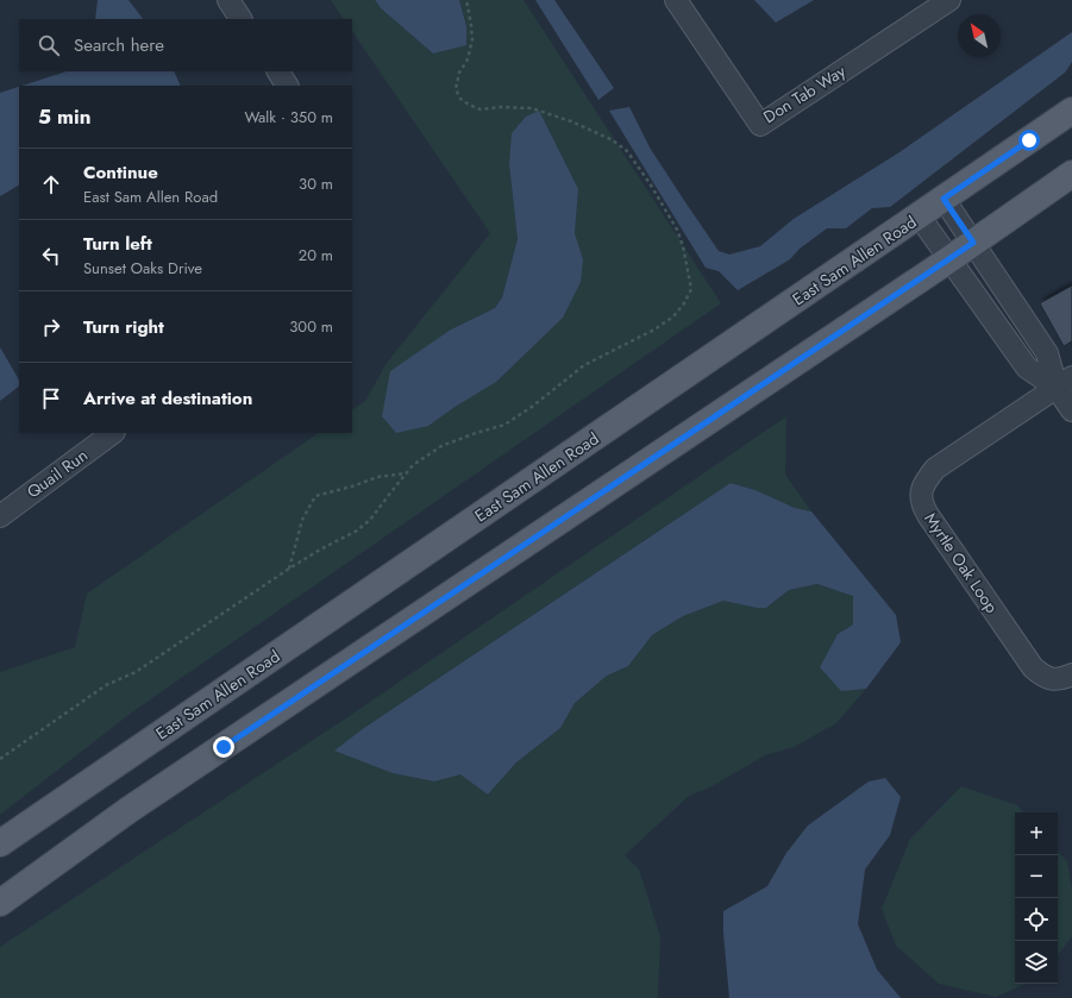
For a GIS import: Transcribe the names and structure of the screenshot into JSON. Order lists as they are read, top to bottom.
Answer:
{
  "streets": {
    "main road": ["East Sam Allen Road"],
    "street": ["Don Tab Way", "Quail Run", "Myrtle Oak Loop"]
  },
  "north": "top left",
  "page": {
    "search": "Search here",
    "heading": ["5 min", "Walk · 350 m"],
    "list": [
      ["Continue", "East Sam Allen Road", "30 m"],
      ["Turn left", "Sunset Oaks Drive", "20 m"],
      ["Turn right", "300 m"],
      "Arrive at destination"
    ],
    "map_buttons": ["+", "−"]
  }
}
